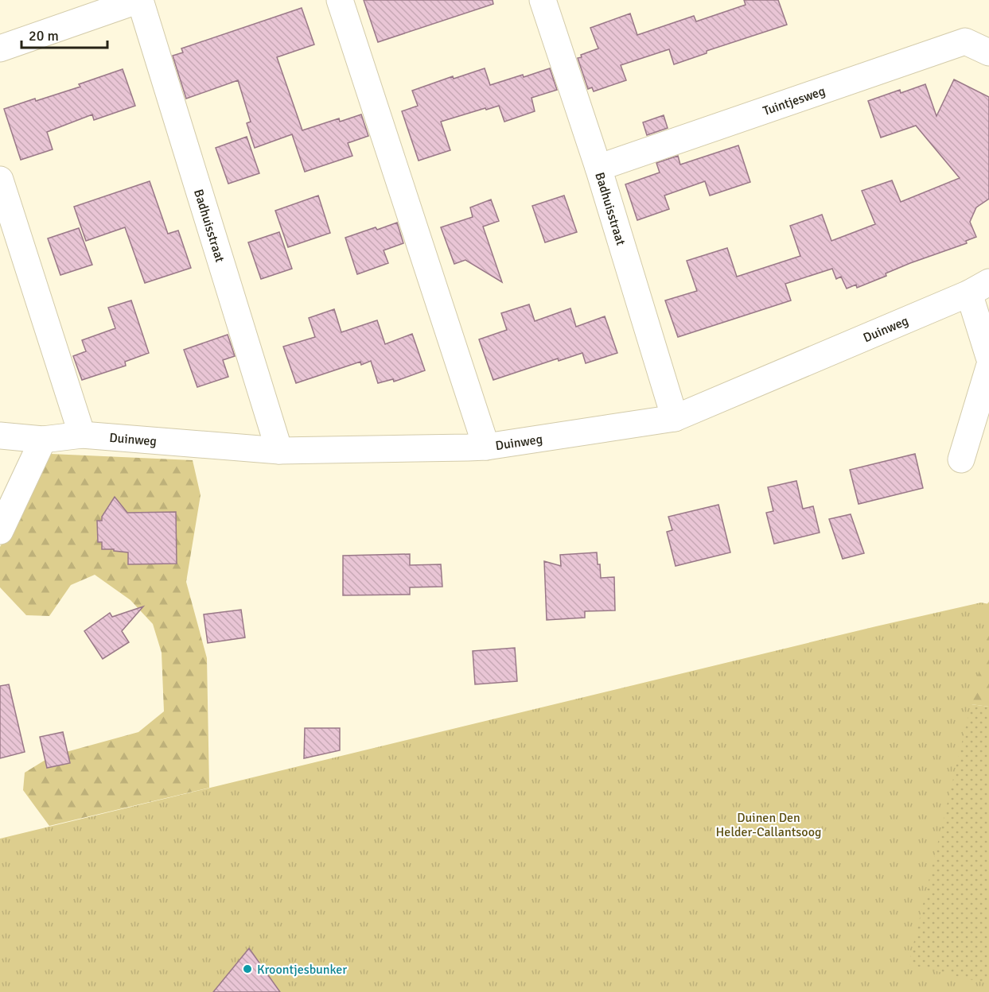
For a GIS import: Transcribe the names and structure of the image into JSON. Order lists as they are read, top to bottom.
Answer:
{
  "streets": {
    "street": ["Tuintjesweg", "Badhuisstraat", "Duinweg"]
  },
  "crossings": [
    ["Tuintjesweg", "Badhuisstraat"],
    ["Badhuisstraat", "Duinweg"]
  ],
  "parks": ["Duinen Den Helder-Callantsoog"],
  "places": ["Kroontjesbunker"],
  "scale_bar": "20 m"
}
